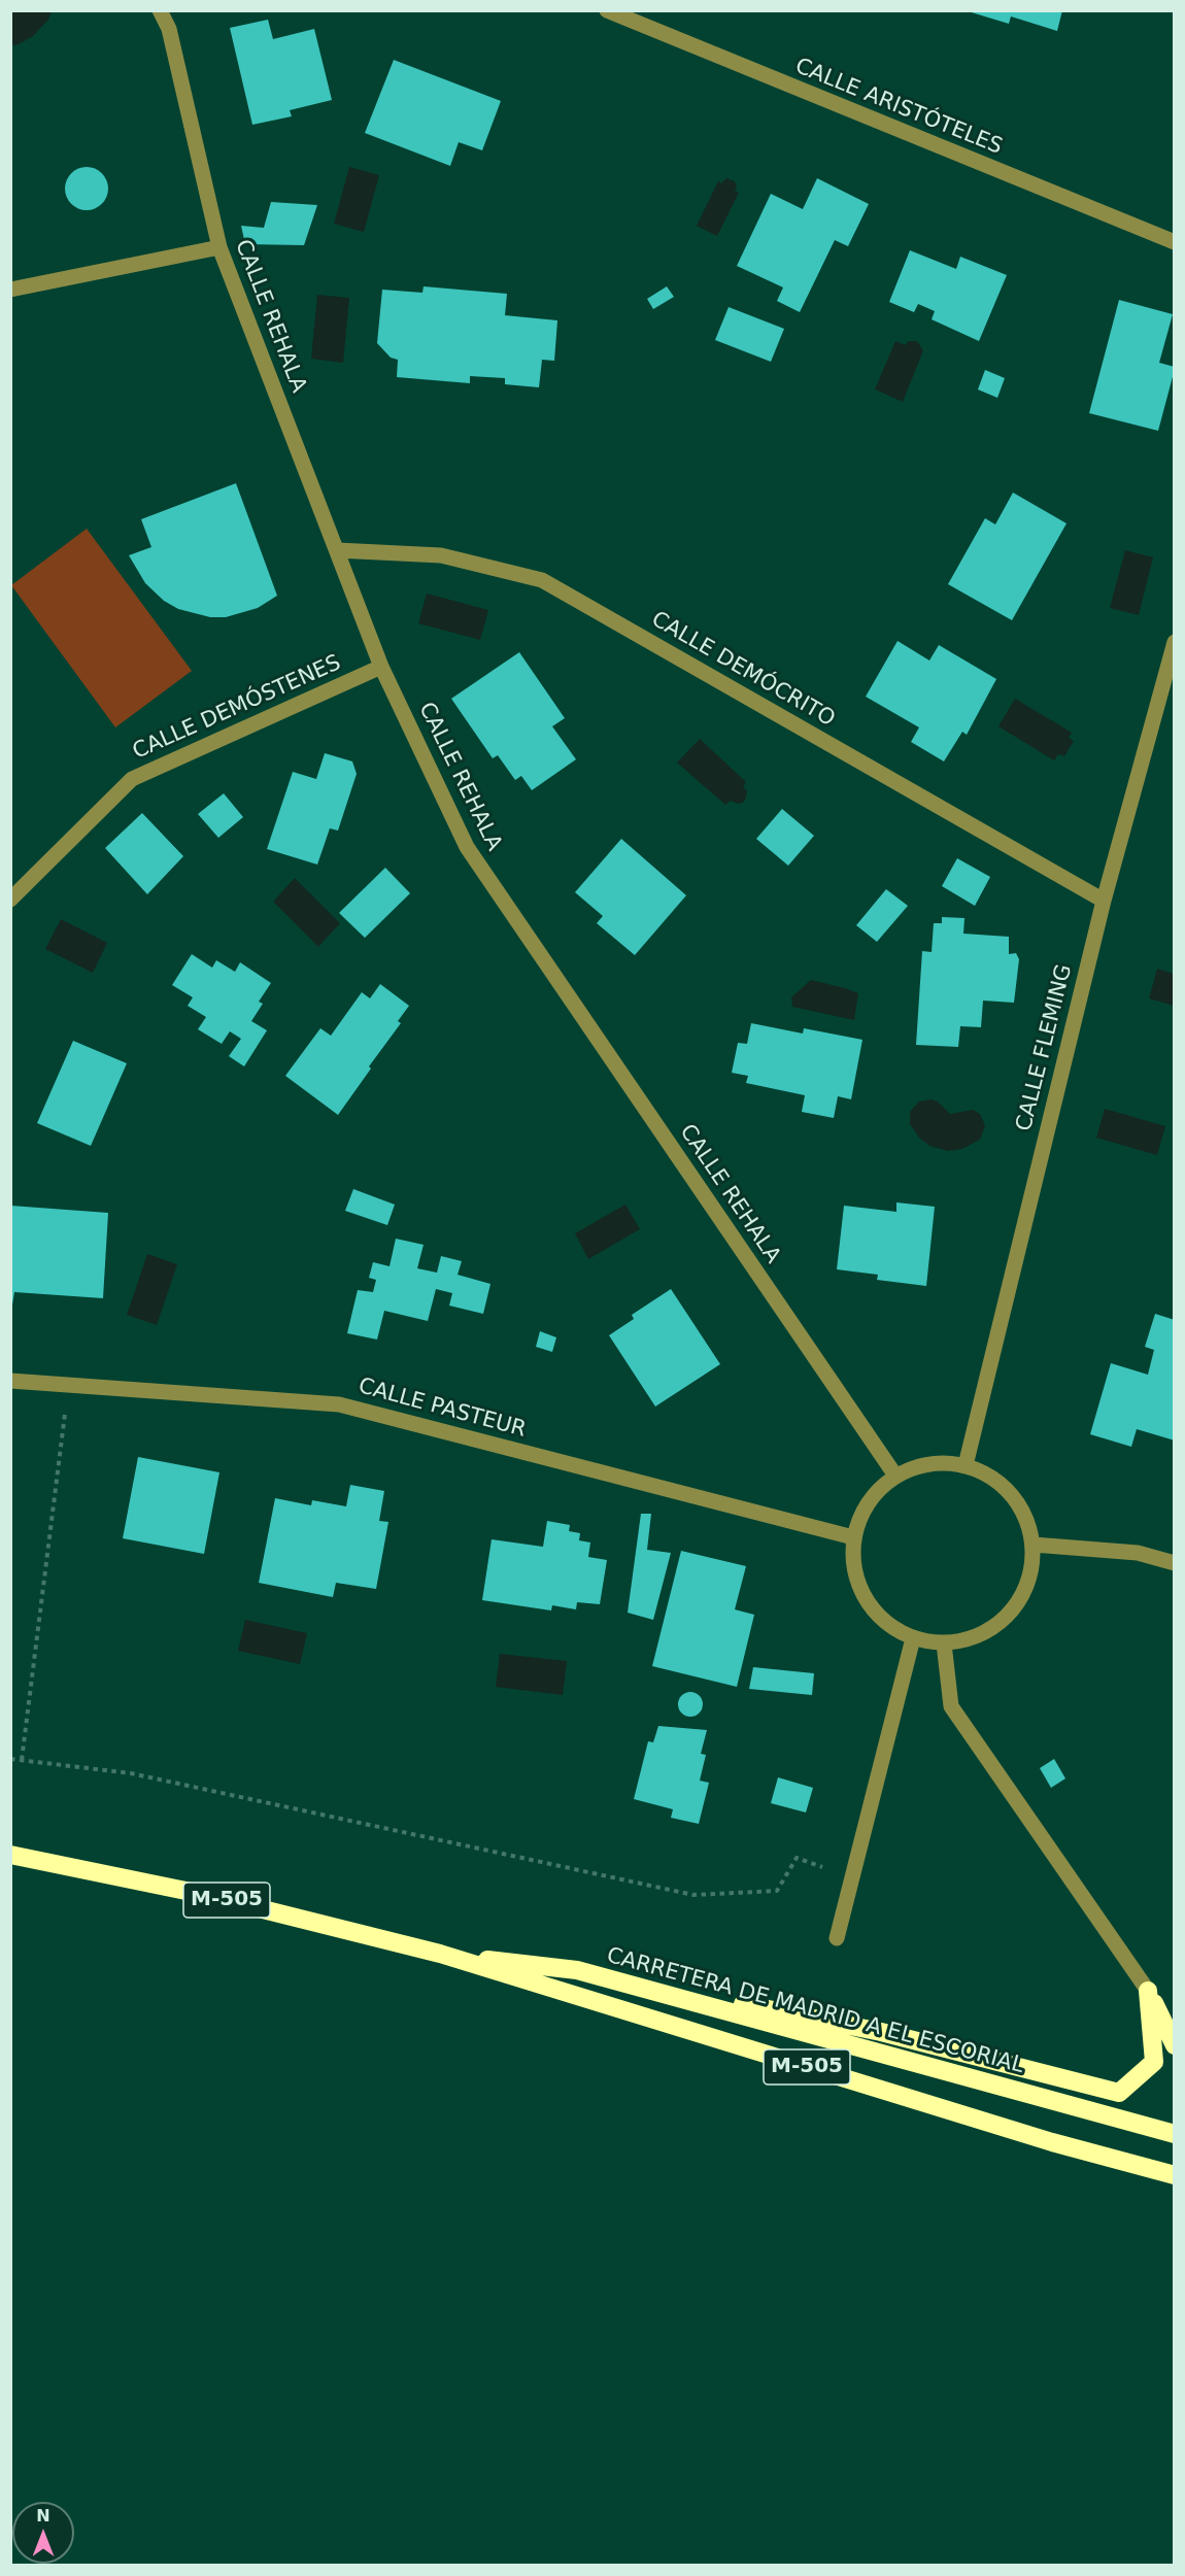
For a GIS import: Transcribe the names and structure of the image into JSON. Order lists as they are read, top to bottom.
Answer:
{
  "streets": {
    "highway": ["M-505", "CARRETERA DE MADRID A EL ESCORIAL"],
    "street": [
      "CALLE ARISTÓTELES",
      "CALLE REHALA",
      "CALLE DEMÓCRITO",
      "CALLE DEMÓSTENES",
      "CALLE FLEMING",
      "CALLE PASTEUR"
    ]
  },
  "crossings": [
    ["CALLE REHALA", "CALLE DEMÓCRITO"],
    ["CALLE REHALA", "CALLE DEMÓSTENES"],
    ["CALLE REHALA", "CALLE FLEMING"],
    ["CALLE REHALA", "CALLE PASTEUR"],
    ["CALLE DEMÓCRITO", "CALLE FLEMING"],
    ["CALLE FLEMING", "CALLE PASTEUR"]
  ],
  "north": "top"
}
